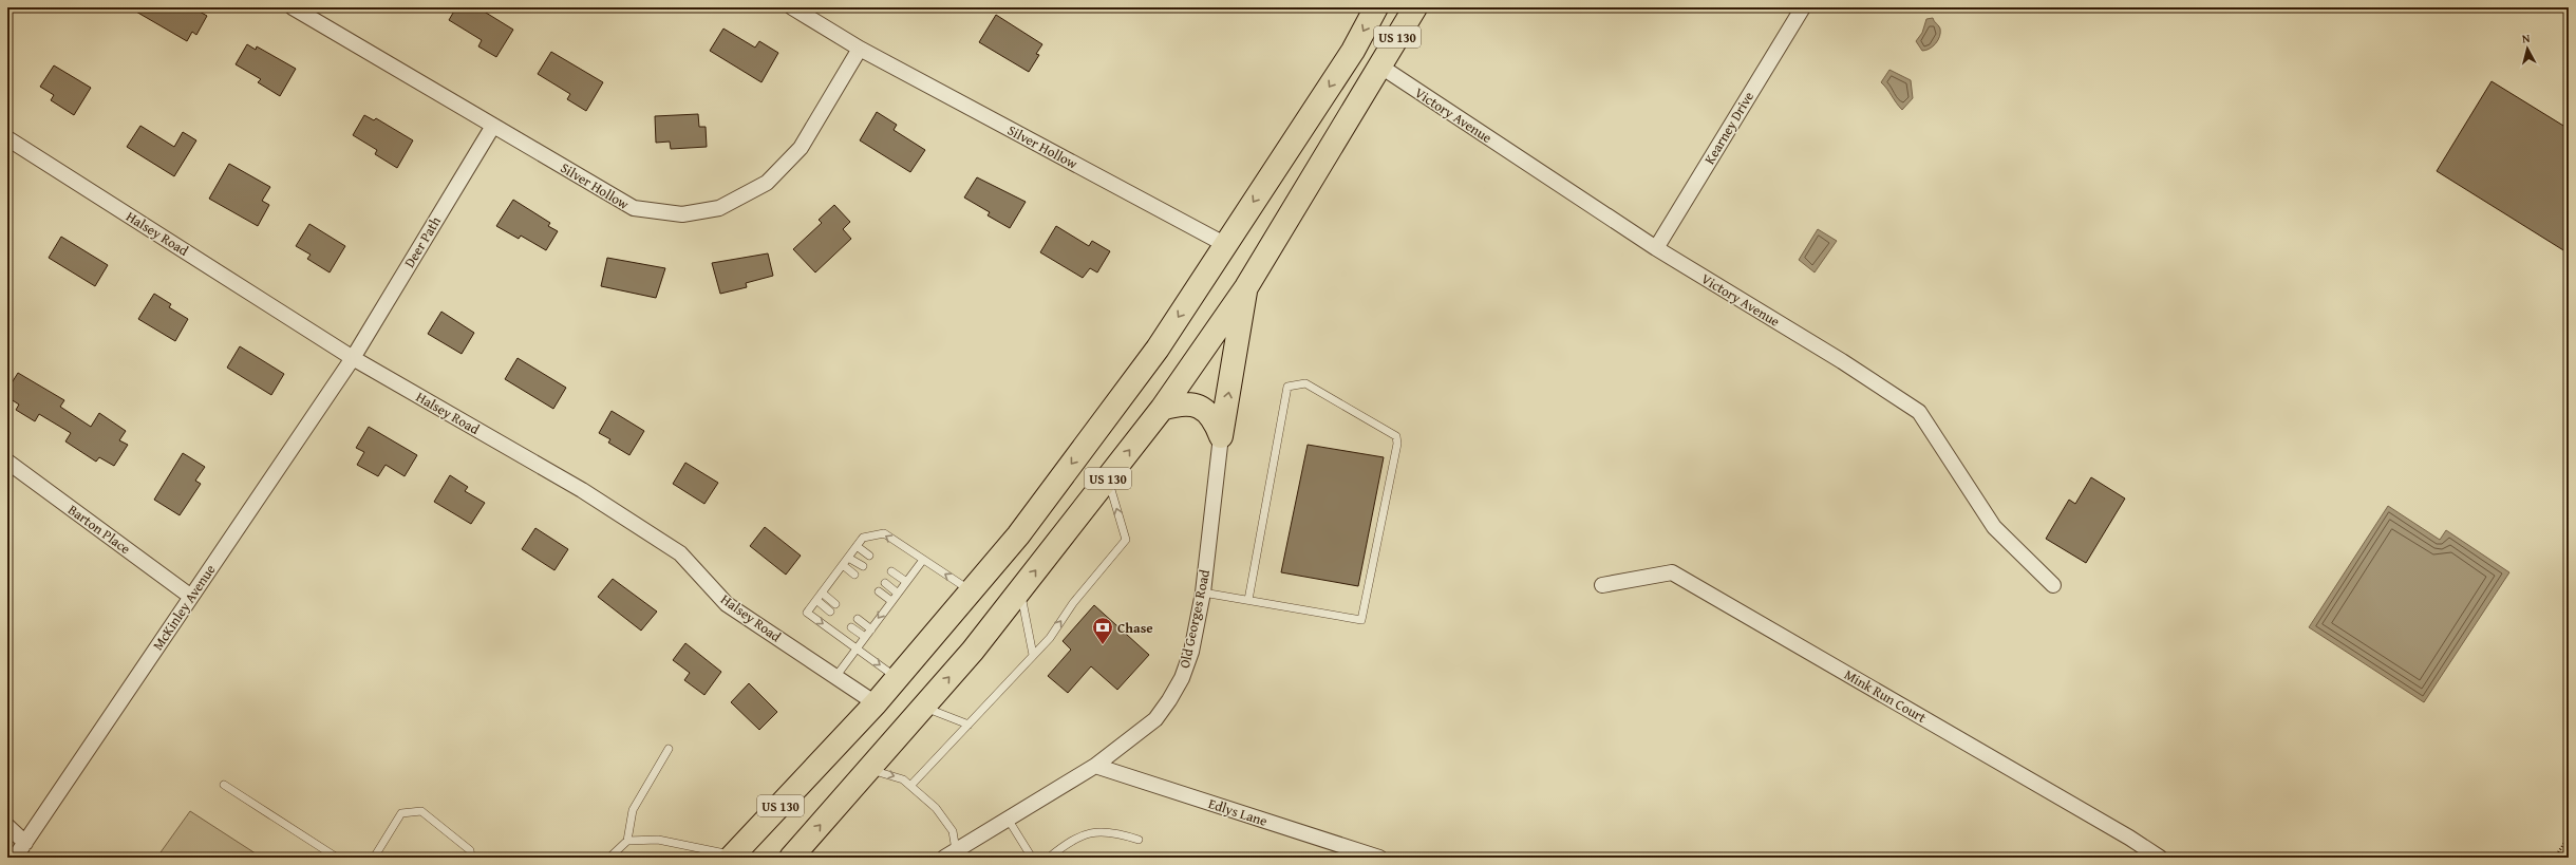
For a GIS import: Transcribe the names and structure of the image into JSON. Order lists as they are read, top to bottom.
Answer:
{
  "streets": {
    "highway": ["US 130"],
    "street": [
      "Victory Avenue",
      "Kearney Drive",
      "Silver Hollow",
      "Halsey Road",
      "Deer Path",
      "Barton Place",
      "McKinley Avenue",
      "Old Georges Road",
      "Mink Run Court",
      "Edlys Lane"
    ]
  },
  "crossings": [
    ["US 130", "Victory Avenue"],
    ["US 130", "Silver Hollow"],
    ["US 130", "Halsey Road"],
    ["Victory Avenue", "Kearney Drive"],
    ["Silver Hollow", "Deer Path"],
    ["Halsey Road", "Deer Path"],
    ["Halsey Road", "McKinley Avenue"],
    ["Deer Path", "McKinley Avenue"],
    ["Barton Place", "McKinley Avenue"],
    ["Old Georges Road", "Edlys Lane"]
  ],
  "places": {
    "bank": ["Chase"]
  },
  "north": "top"
}
